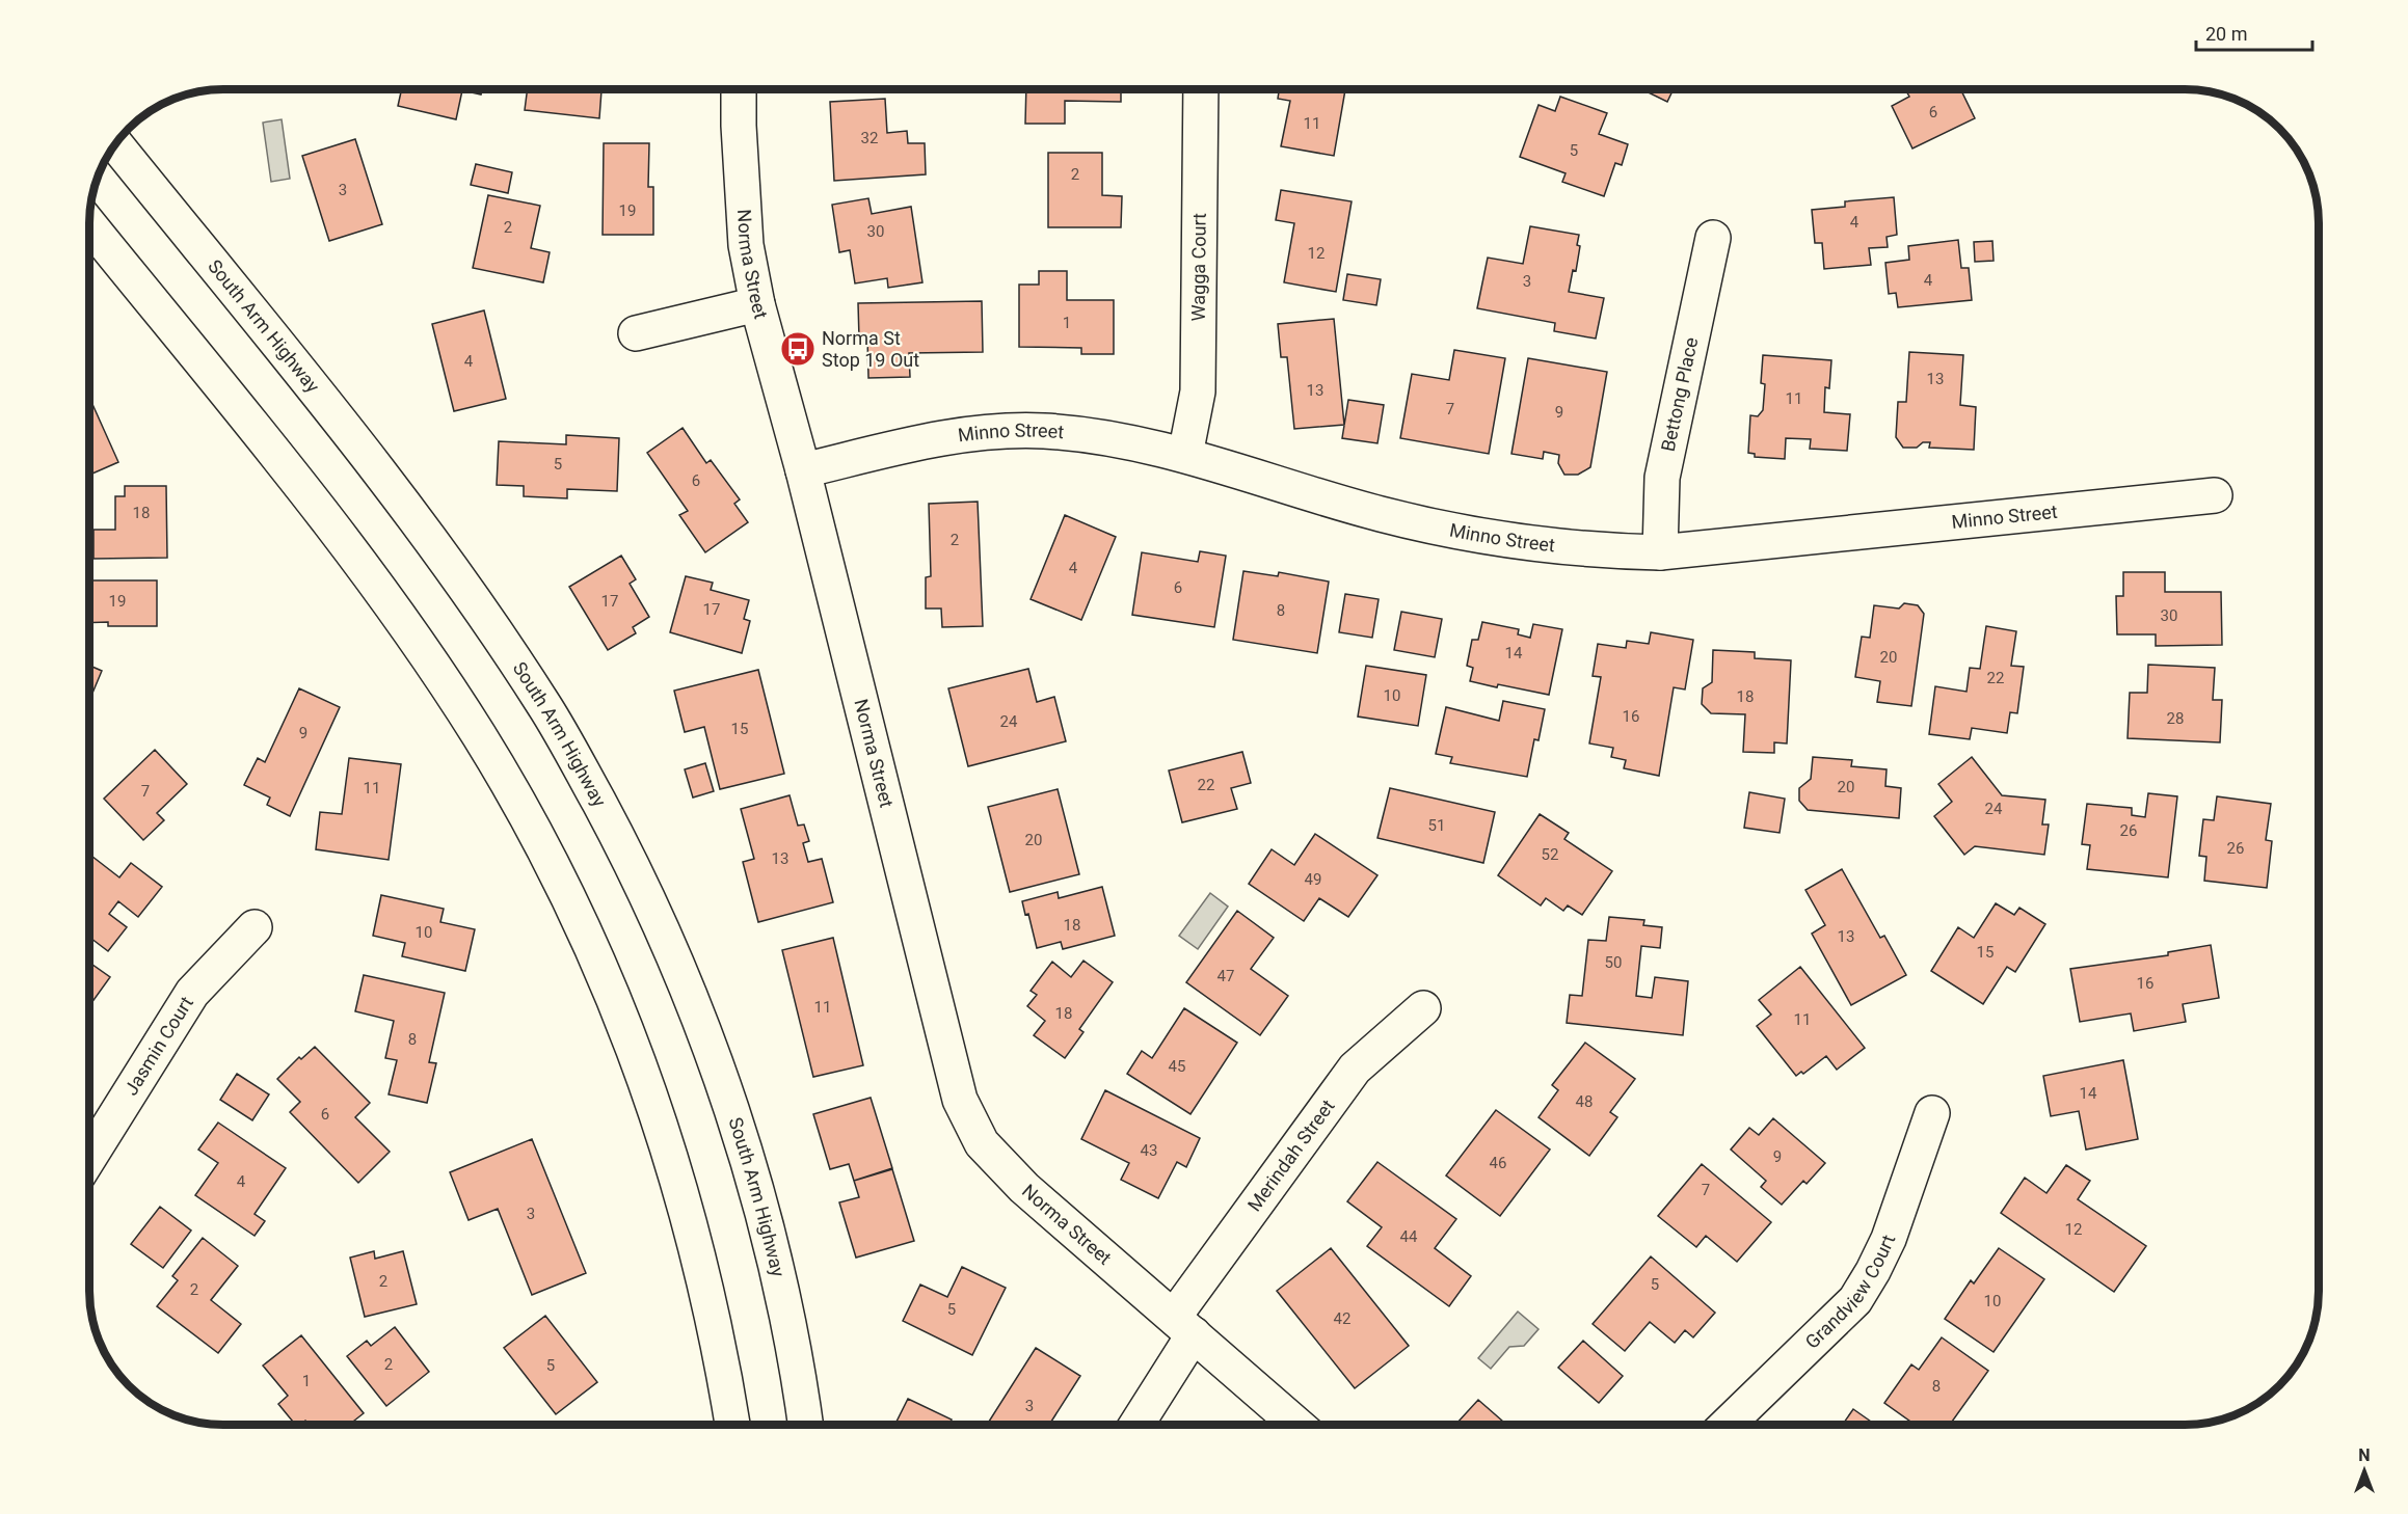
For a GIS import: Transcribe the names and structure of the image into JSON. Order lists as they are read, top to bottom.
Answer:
{
  "streets": {
    "street": [
      "Norma Street",
      "Wagga Court",
      "South Arm Highway",
      "Bettong Place",
      "Minno Street",
      "Jasmin Court",
      "Merindah Street",
      "Grandview Court"
    ]
  },
  "crossings": [
    ["Norma Street", "Minno Street"],
    ["Norma Street", "Merindah Street"],
    ["Wagga Court", "Minno Street"],
    ["Bettong Place", "Minno Street"]
  ],
  "places": {
    "bus stop": ["Norma St Stop 19 Out"]
  },
  "house_numbers": [
    "6",
    "11",
    "32",
    "5",
    "2",
    "3",
    "19",
    "4",
    "2",
    "30",
    "12",
    "4",
    "3",
    "1",
    "4",
    "13",
    "13",
    "11",
    "7",
    "9",
    "5",
    "6",
    "18",
    "2",
    "4",
    "6",
    "19",
    "17",
    "17",
    "8",
    "30",
    "14",
    "20",
    "22",
    "10",
    "18",
    "16",
    "28",
    "24",
    "15",
    "9",
    "22",
    "20",
    "11",
    "7",
    "24",
    "51",
    "26",
    "20",
    "26",
    "52",
    "13",
    "49",
    "18",
    "10",
    "13",
    "15",
    "50",
    "47",
    "16",
    "11",
    "18",
    "11",
    "8",
    "45",
    "14",
    "48",
    "6",
    "43",
    "9",
    "46",
    "4",
    "7",
    "3",
    "12",
    "44",
    "2",
    "5",
    "2",
    "10",
    "5",
    "42",
    "2",
    "5",
    "1",
    "8",
    "3"
  ],
  "scale_bar": "20 m",
  "north": "top"
}
